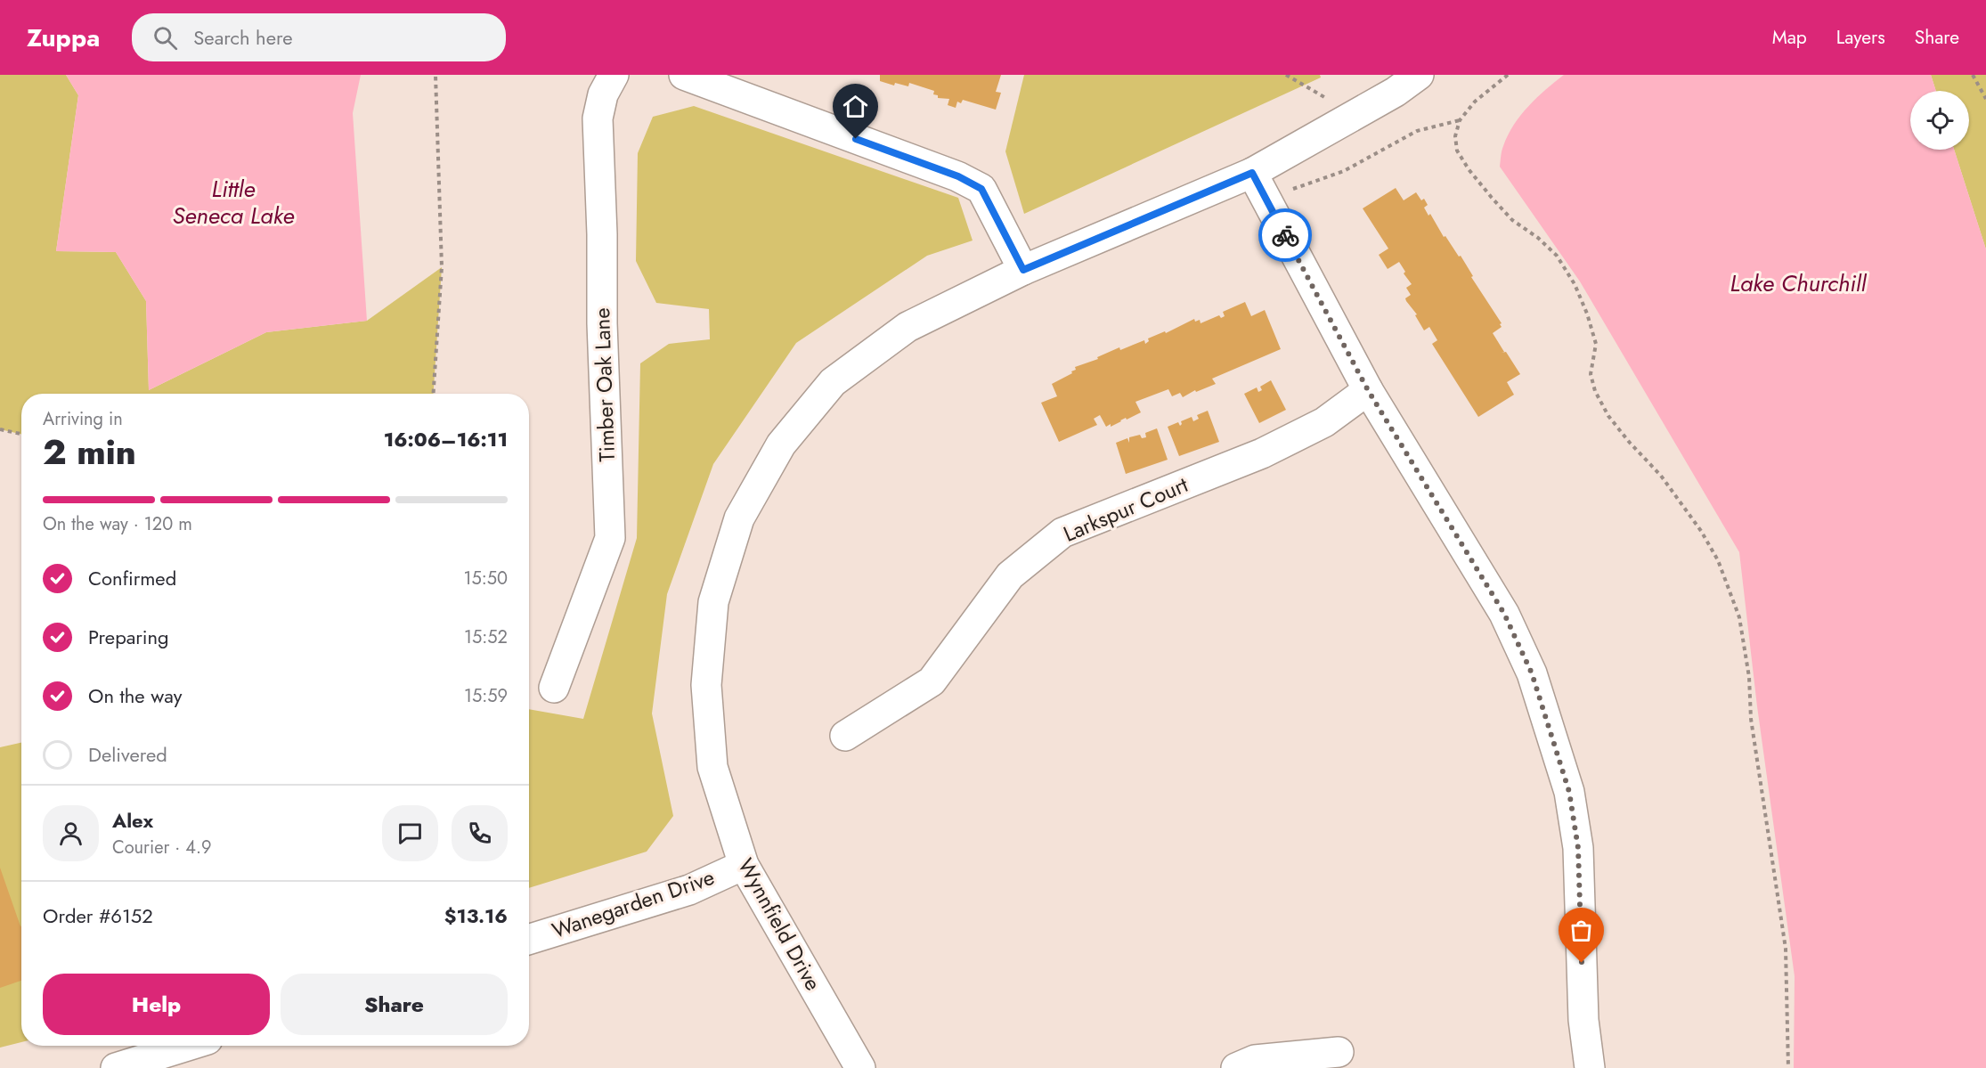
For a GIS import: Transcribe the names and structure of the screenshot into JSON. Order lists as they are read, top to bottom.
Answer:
{
  "streets": {
    "street": [
      "Timber Oak Lane",
      "Larkspur Court",
      "Wanegarden Drive",
      "Wynnfield Drive"
    ]
  },
  "crossings": [
    ["Wanegarden Drive", "Wynnfield Drive"]
  ],
  "water": ["Little Seneca Lake", "Lake Churchill"],
  "page": {
    "header": "Zuppa",
    "search": "Search here",
    "nav": ["Map", "Layers", "Share"],
    "heading": ["2 min", "Arriving in", "16:06–16:11"],
    "panel": [
      "Alex",
      "Courier · 4.9",
      "Order #6152",
      "$13.16"
    ],
    "bar": "On the way · 120 m",
    "list": [
      ["Confirmed", "15:50"],
      ["Preparing", "15:52"],
      ["On the way", "15:59"],
      "Delivered"
    ],
    "buttons": ["Help", "Share"]
  }
}
